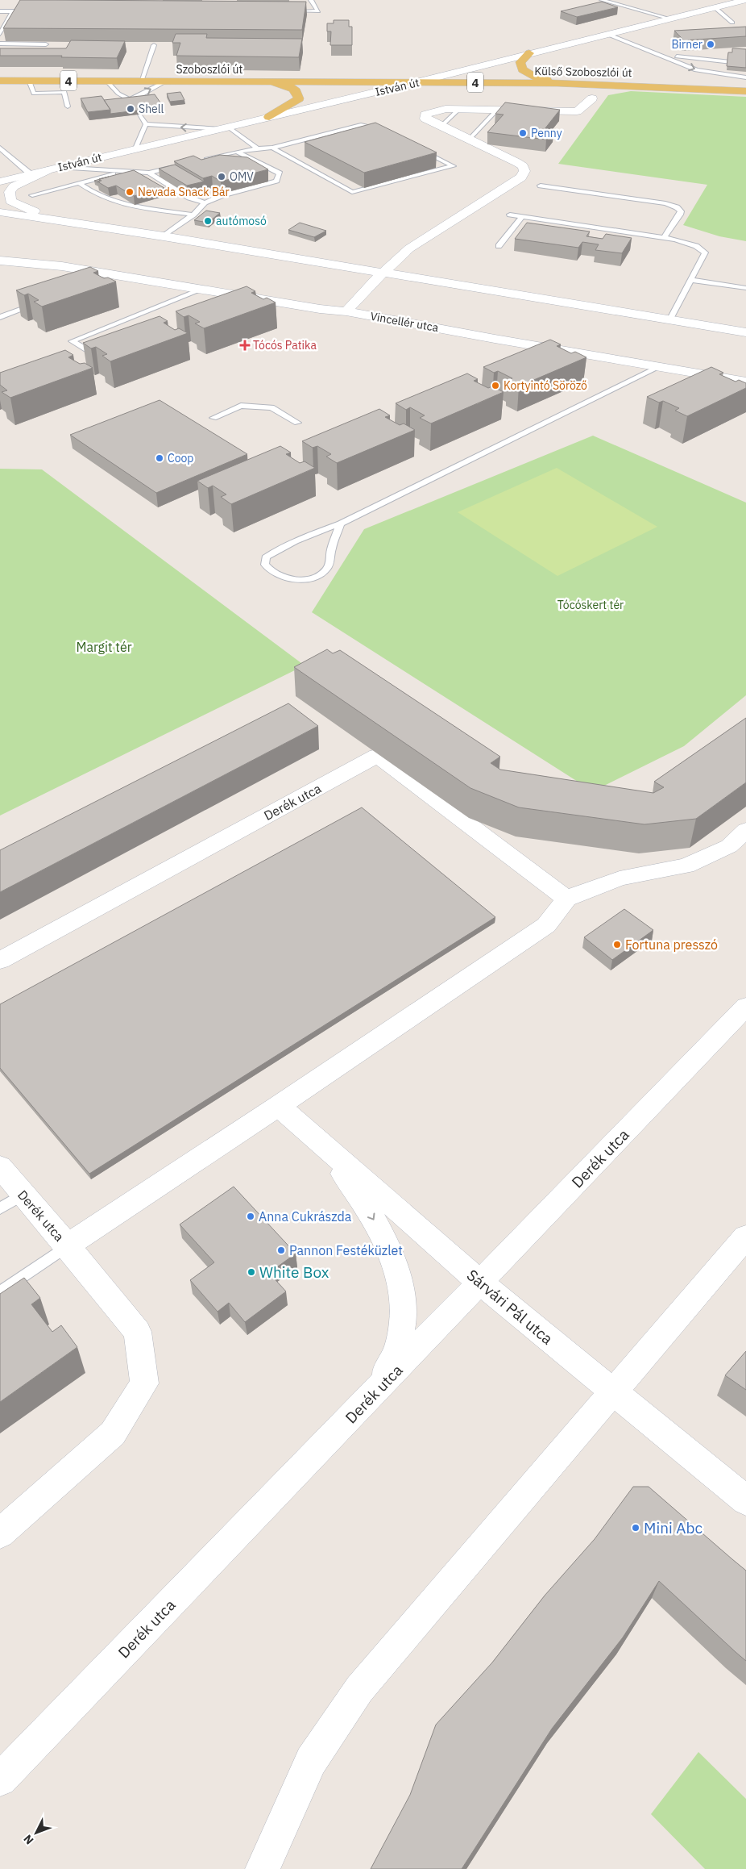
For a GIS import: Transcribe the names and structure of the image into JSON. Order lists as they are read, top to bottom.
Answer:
{
  "streets": {
    "main road": ["Szoboszlói út", "Külső Szoboszlói út", "4"],
    "street": [
      "István út",
      "Vincellér utca",
      "Derék utca",
      "Sárvári Pál utca"
    ]
  },
  "crossings": [
    ["Szoboszlói út", "Külső Szoboszlói út"],
    ["Szoboszlói út", "István út"],
    ["Külső Szoboszlói út", "István út"],
    ["Derék utca", "Sárvári Pál utca"]
  ],
  "parks": ["Tócóskert tér", "Margit tér"],
  "places": {
    "other": [
      "Birner",
      "Shell",
      "Penny",
      "OMV",
      "Nevada Snack Bár",
      "autómosó",
      "Kortyintó Söröző",
      "Coop",
      "Fortuna presszó",
      "Anna Cukrászda",
      "Pannon Festéküzlet",
      "White Box",
      "Mini Abc"
    ],
    "health": ["Tócós Patika"]
  },
  "north": "bottom left"
}
